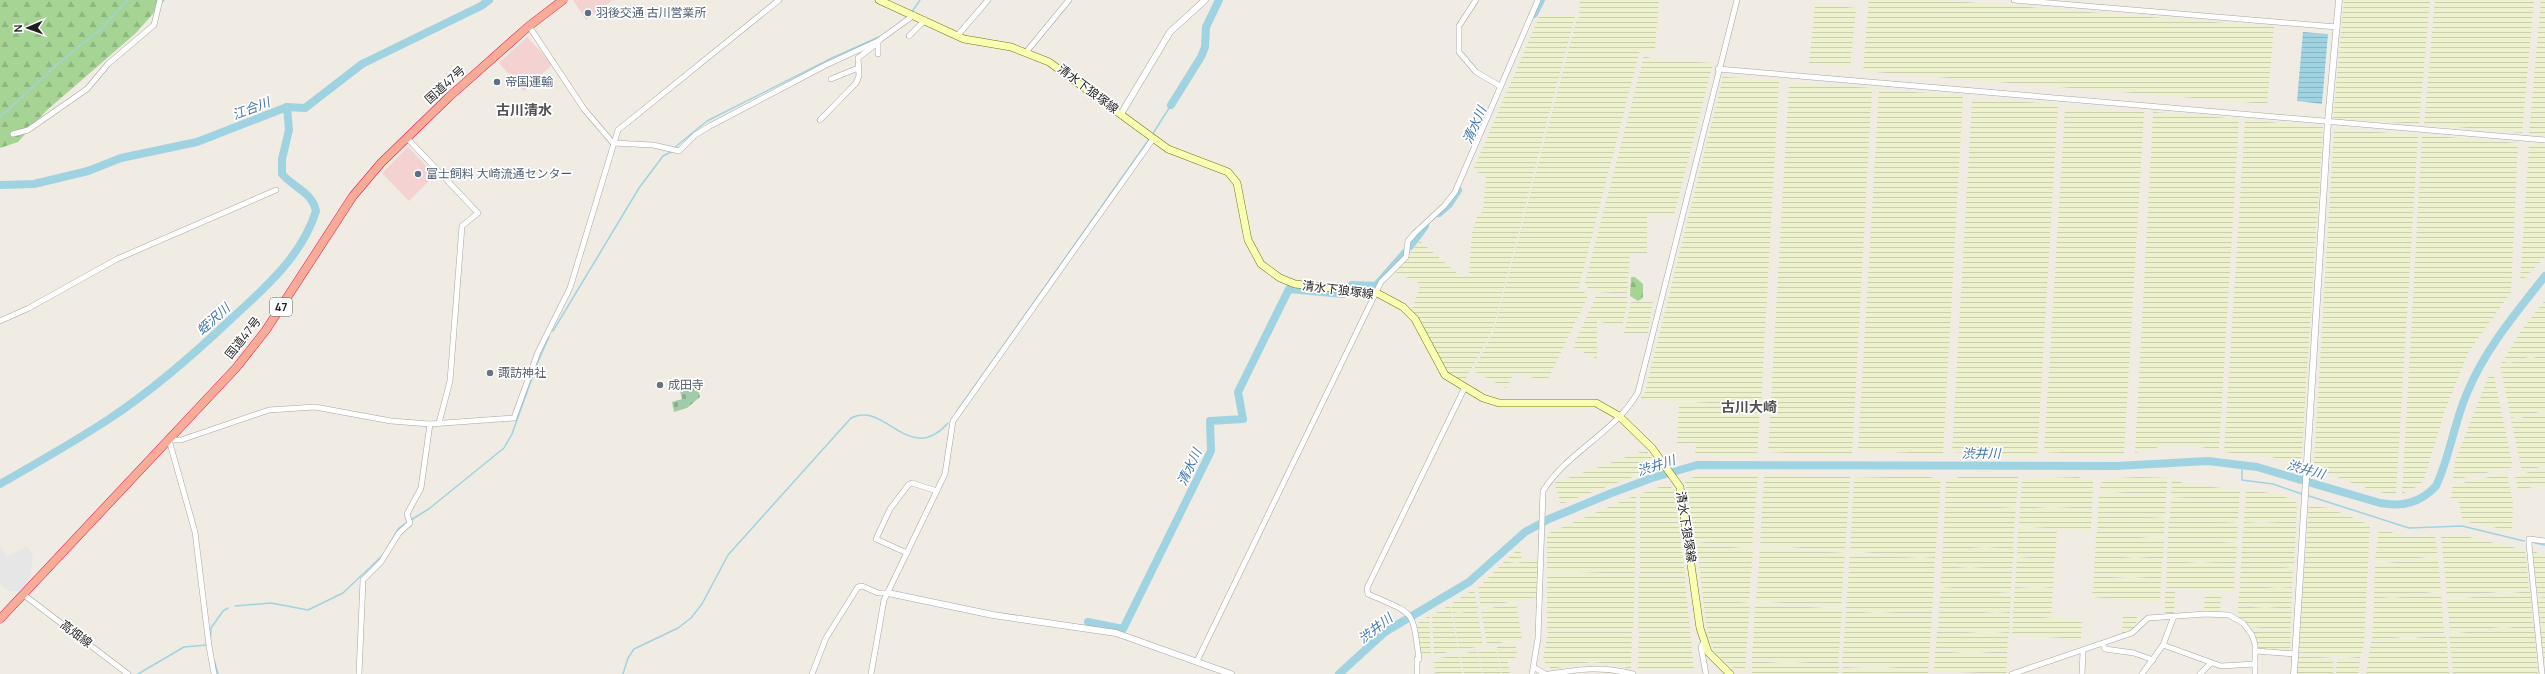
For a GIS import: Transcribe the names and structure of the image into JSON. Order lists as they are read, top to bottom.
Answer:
{
  "streets": {
    "highway": ["国道47号", "47"],
    "main road": ["清水下狼塚線"],
    "street": ["高畑線"]
  },
  "crossings": [
    ["国道47号", "高畑線"]
  ],
  "districts": ["古川清水", "古川大崎"],
  "water": [
    "江合川",
    "清水川",
    "蛭沢川",
    "渋井川"
  ],
  "places": [
    "羽後交通 古川営業所",
    "帝国運輸",
    "富士飼料 大崎流通センター",
    "諏訪神社",
    "成田寺"
  ],
  "north": "left"
}
